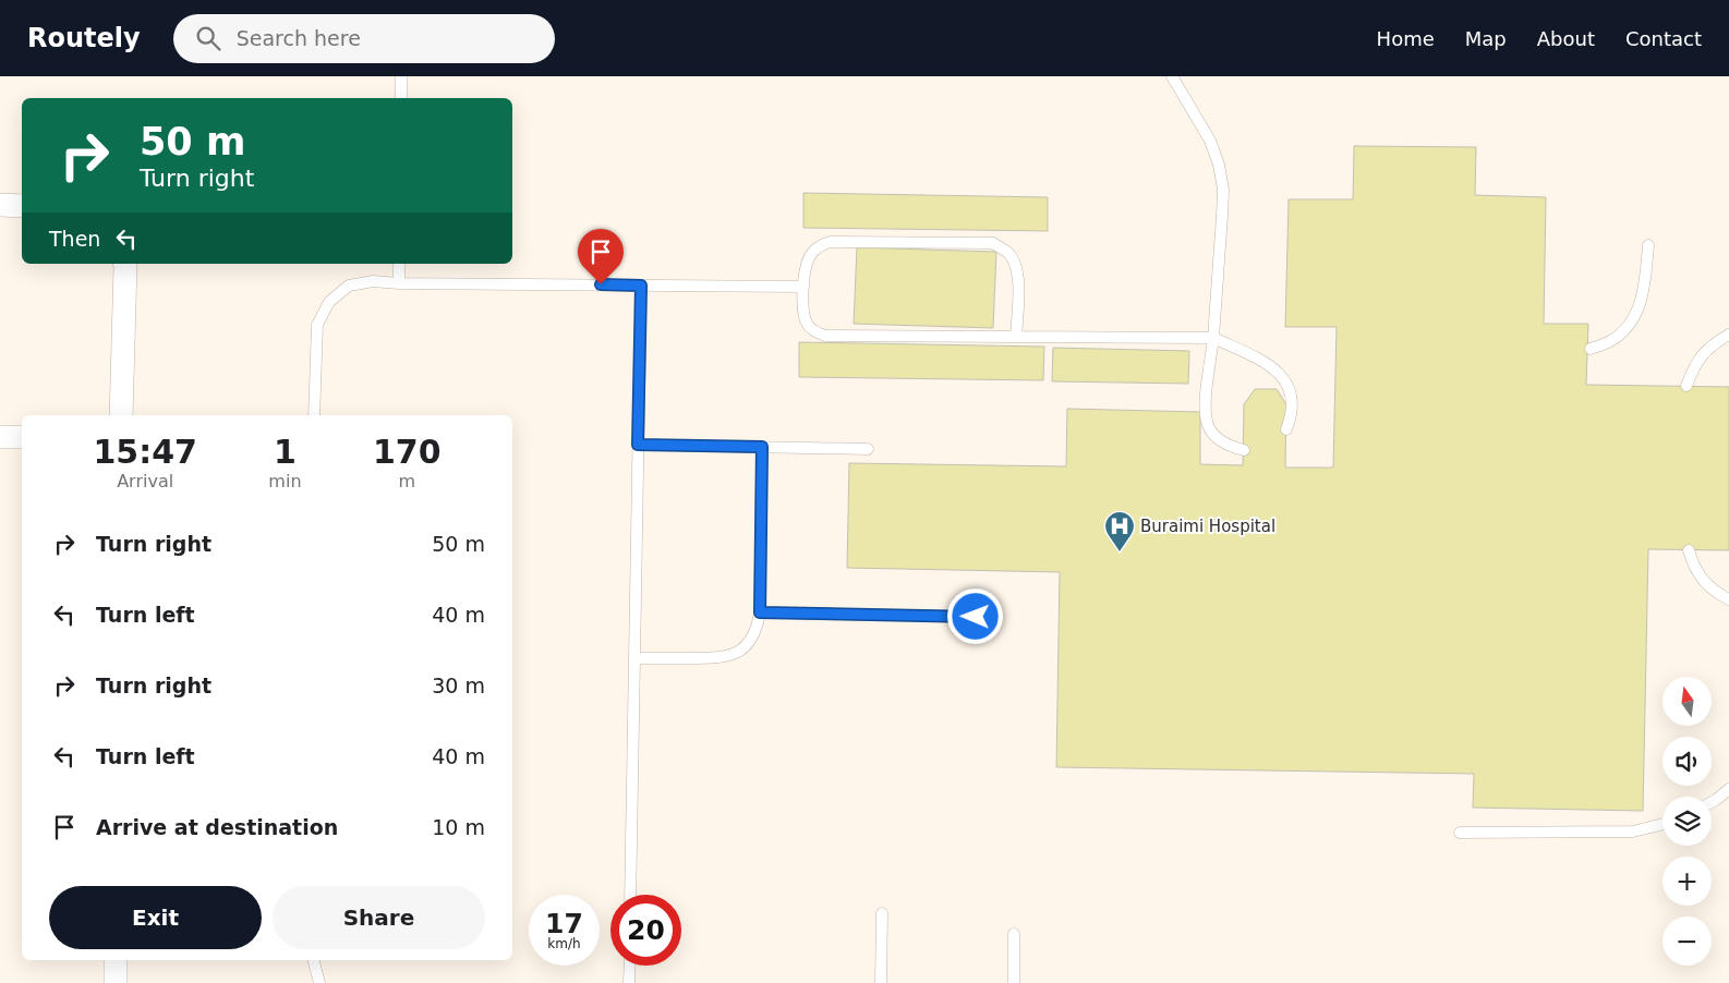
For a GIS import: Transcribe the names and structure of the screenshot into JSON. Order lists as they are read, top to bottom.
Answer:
{
  "places": {
    "hospital": ["Buraimi Hospital"]
  },
  "north": "top",
  "page": {
    "header": "Routely",
    "search": "Search here",
    "nav": [
      "Home",
      "Map",
      "About",
      "Contact"
    ],
    "turn": ["50 m", "Turn right"],
    "then": "Then",
    "eta": [
      "15:47",
      "Arrival",
      "1",
      "min",
      "170",
      "m"
    ],
    "list": [
      {
        "name": "Turn right",
        "value": "50 m"
      },
      {
        "name": "Turn left",
        "value": "40 m"
      },
      {
        "name": "Turn right",
        "value": "30 m"
      },
      {
        "name": "Turn left",
        "value": "40 m"
      },
      {
        "name": "Arrive at destination",
        "value": "10 m"
      }
    ],
    "map_buttons": ["+", "−"],
    "buttons": ["Exit", "Share"],
    "speed": "17 km/h",
    "limit": "20"
  }
}
